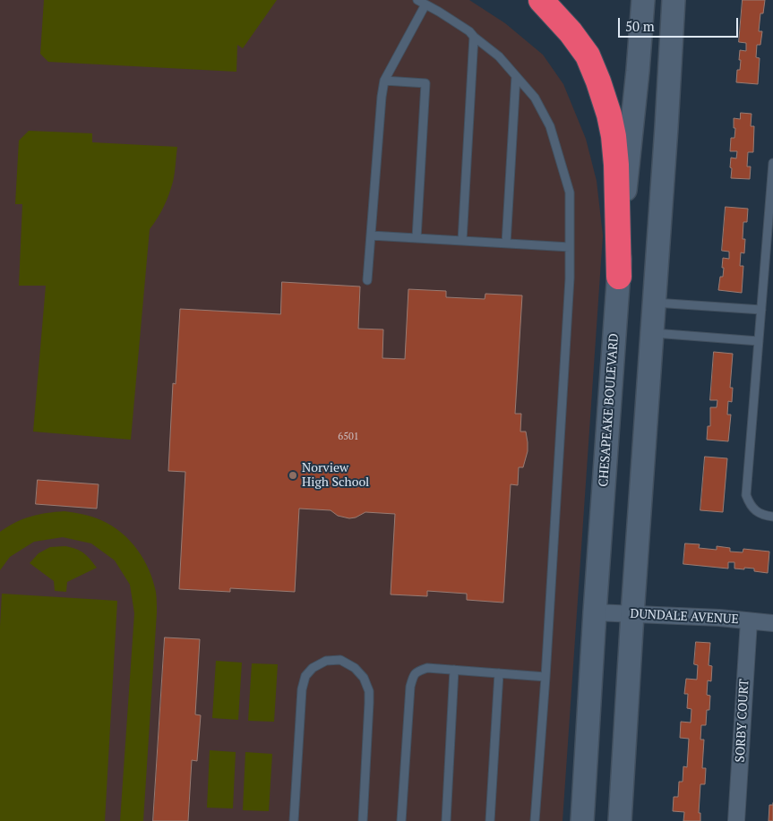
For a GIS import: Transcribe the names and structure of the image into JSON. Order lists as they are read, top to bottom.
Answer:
{
  "streets": {
    "main road": ["CHESAPEAKE BOULEVARD"],
    "street": ["DUNDALE AVENUE", "SORBY COURT"]
  },
  "crossings": [
    ["CHESAPEAKE BOULEVARD", "DUNDALE AVENUE"],
    ["DUNDALE AVENUE", "SORBY COURT"]
  ],
  "places": ["Norview High School"],
  "house_numbers": ["6501"],
  "scale_bar": "50 m"
}
